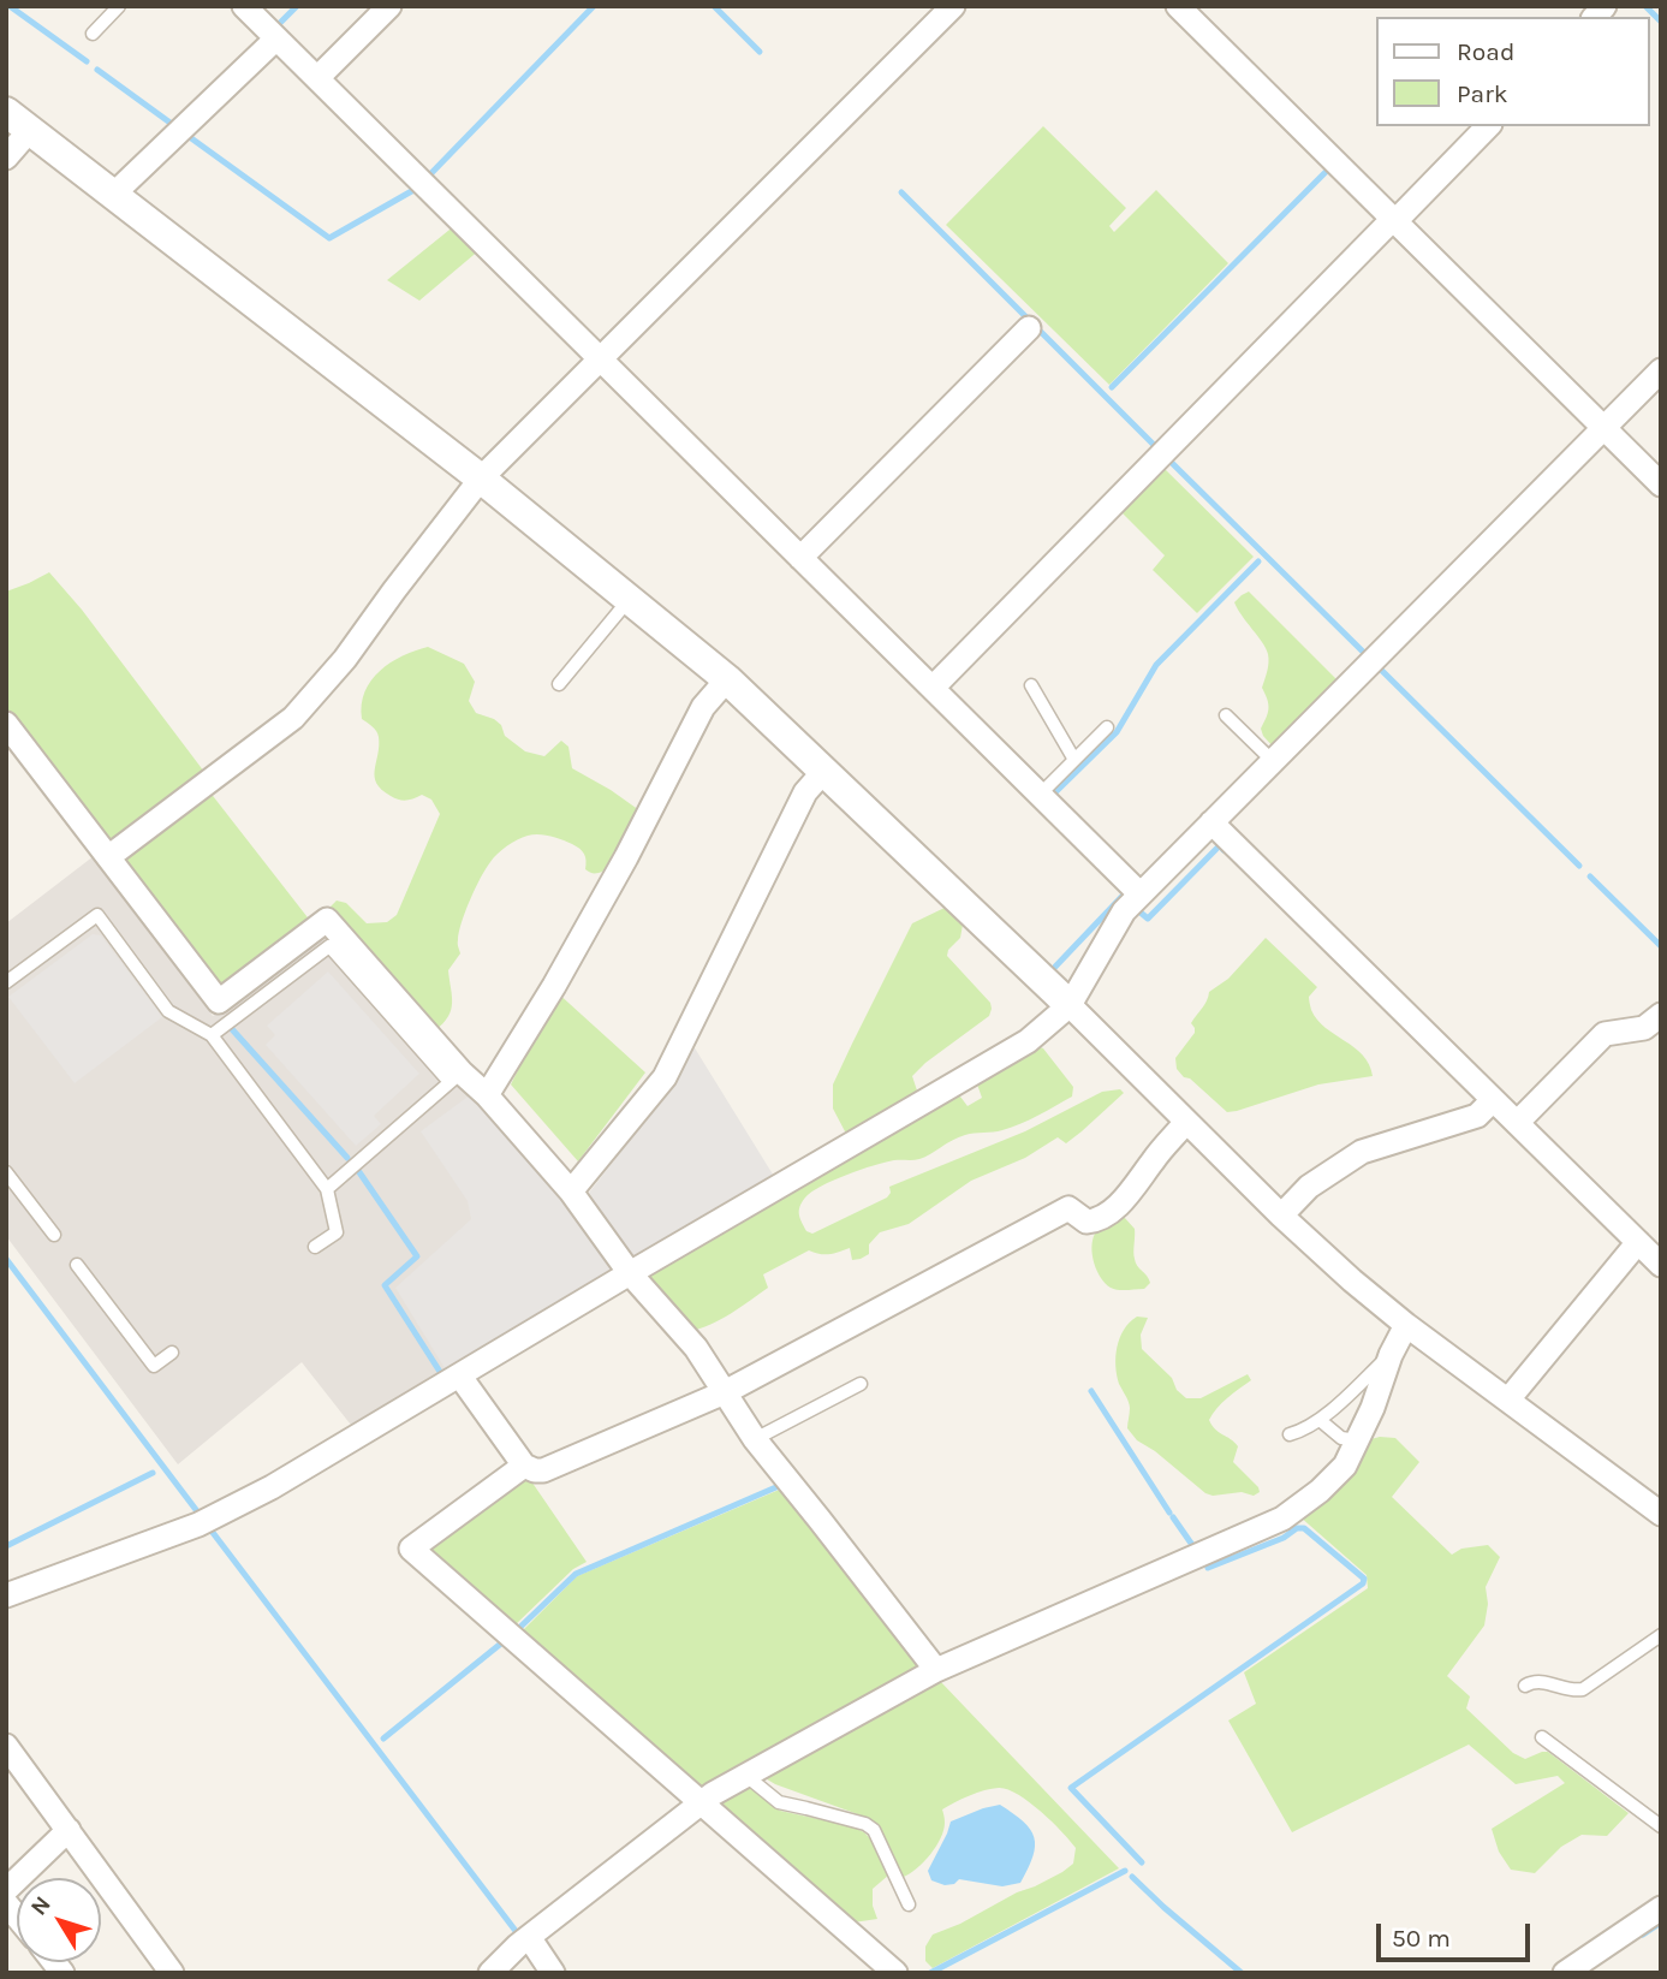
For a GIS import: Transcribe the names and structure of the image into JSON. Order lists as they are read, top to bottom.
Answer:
{
  "legend": ["Road", "Park"],
  "scale_bar": "50 m",
  "north": "top left"
}
